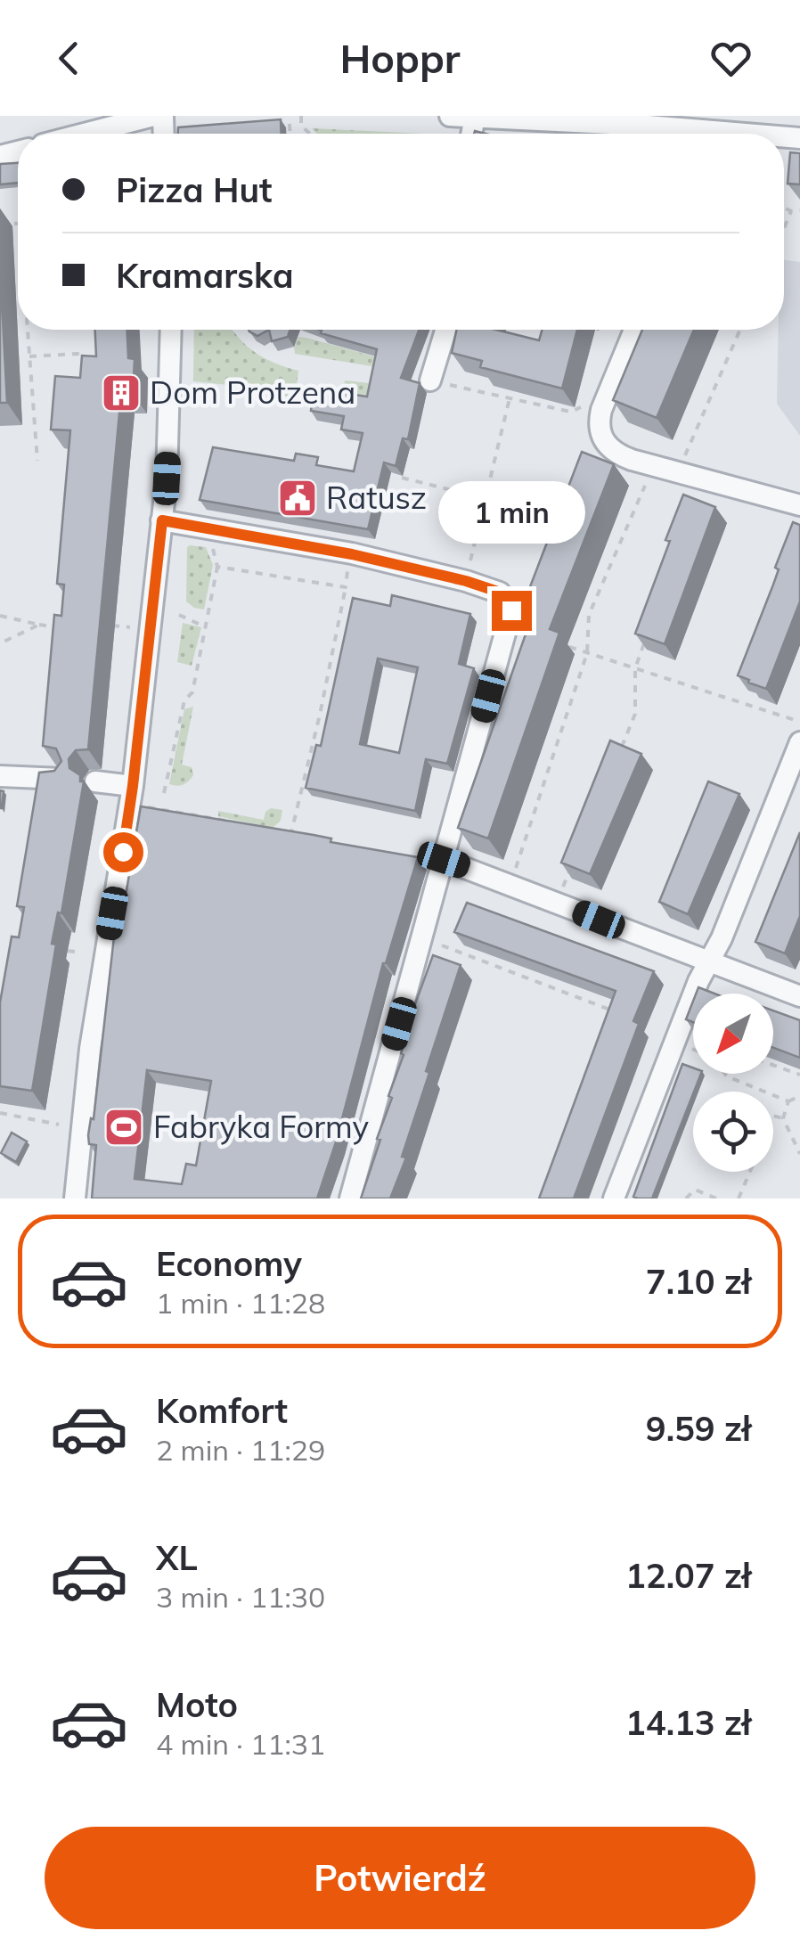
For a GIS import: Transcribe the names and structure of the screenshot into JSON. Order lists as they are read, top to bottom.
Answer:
{
  "places": {
    "building": ["Dom Protzena"],
    "public building": ["Ratusz"],
    "sports": ["Fabryka Formy"]
  },
  "north": "bottom left",
  "page": {
    "header": "Hoppr",
    "banner": ["Pizza Hut", "Kramarska"],
    "bubble": "1 min",
    "list": [
      {
        "name": "Economy",
        "note": "1 min · 11:28",
        "value": "7.10 zł"
      },
      {
        "name": "Komfort",
        "note": "2 min · 11:29",
        "value": "9.59 zł"
      },
      {
        "name": "XL",
        "note": "3 min · 11:30",
        "value": "12.07 zł"
      },
      {
        "name": "Moto",
        "note": "4 min · 11:31",
        "value": "14.13 zł"
      }
    ],
    "buttons": "Potwierdź"
  }
}
